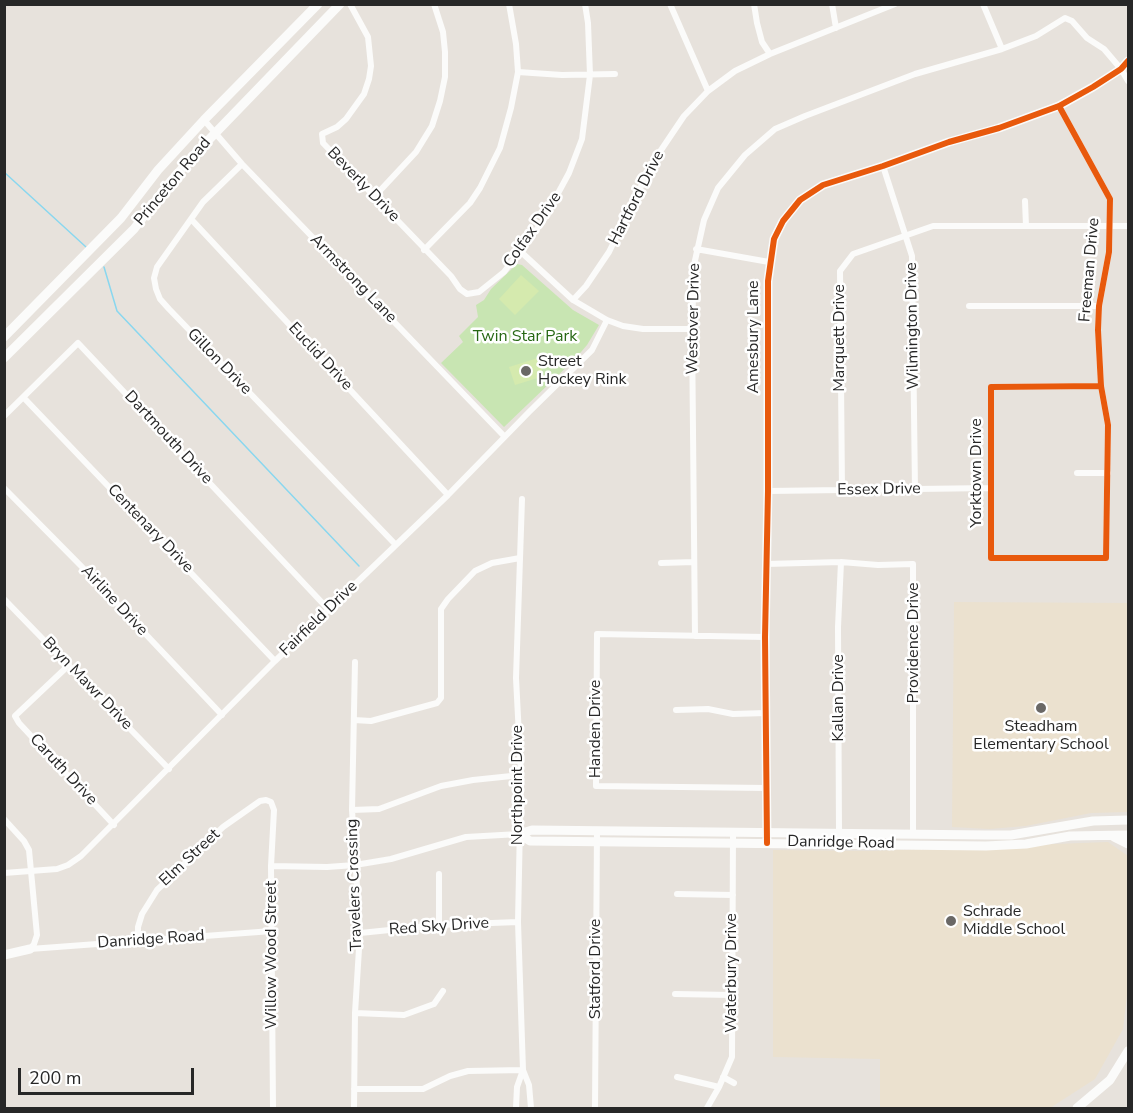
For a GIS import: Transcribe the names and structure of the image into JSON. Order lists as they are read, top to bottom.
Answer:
{
  "streets": {
    "street": [
      "Princeton Road",
      "Beverly Drive",
      "Hartford Drive",
      "Colfax Drive",
      "Freeman Drive",
      "Armstrong Lane",
      "Westover Drive",
      "Wilmington Drive",
      "Amesbury Lane",
      "Marquett Drive",
      "Euclid Drive",
      "Gillon Drive",
      "Dartmouth Drive",
      "Yorktown Drive",
      "Essex Drive",
      "Centenary Drive",
      "Airline Drive",
      "Fairfield Drive",
      "Providence Drive",
      "Bryn Mawr Drive",
      "Kallan Drive",
      "Handen Drive",
      "Caruth Drive",
      "Northpoint Drive",
      "Danridge Road",
      "Elm Street",
      "Travelers Crossing",
      "Red Sky Drive",
      "Willow Wood Street",
      "Statford Drive",
      "Waterbury Drive"
    ]
  },
  "crossings": [
    ["Princeton Road", "Armstrong Lane"],
    ["Beverly Drive", "Colfax Drive"],
    ["Freeman Drive", "Amesbury Lane"],
    ["Freeman Drive", "Marquett Drive"],
    ["Freeman Drive", "Yorktown Drive"],
    ["Armstrong Lane", "Gillon Drive"],
    ["Armstrong Lane", "Fairfield Drive"],
    ["Westover Drive", "Amesbury Lane"],
    ["Westover Drive", "Handen Drive"],
    ["Wilmington Drive", "Amesbury Lane"],
    ["Wilmington Drive", "Marquett Drive"],
    ["Wilmington Drive", "Essex Drive"],
    ["Amesbury Lane", "Essex Drive"],
    ["Amesbury Lane", "Providence Drive"],
    ["Amesbury Lane", "Handen Drive"],
    ["Amesbury Lane", "Danridge Road"],
    ["Marquett Drive", "Essex Drive"],
    ["Euclid Drive", "Gillon Drive"],
    ["Euclid Drive", "Fairfield Drive"],
    ["Gillon Drive", "Fairfield Drive"],
    ["Dartmouth Drive", "Centenary Drive"],
    ["Dartmouth Drive", "Fairfield Drive"],
    ["Yorktown Drive", "Essex Drive"],
    ["Centenary Drive", "Fairfield Drive"],
    ["Airline Drive", "Fairfield Drive"],
    ["Fairfield Drive", "Bryn Mawr Drive"],
    ["Fairfield Drive", "Caruth Drive"],
    ["Providence Drive", "Kallan Drive"],
    ["Providence Drive", "Danridge Road"],
    ["Bryn Mawr Drive", "Caruth Drive"],
    ["Kallan Drive", "Danridge Road"],
    ["Northpoint Drive", "Danridge Road"],
    ["Northpoint Drive", "Red Sky Drive"],
    ["Danridge Road", "Elm Street"],
    ["Danridge Road", "Travelers Crossing"],
    ["Danridge Road", "Willow Wood Street"],
    ["Danridge Road", "Statford Drive"],
    ["Danridge Road", "Waterbury Drive"],
    ["Elm Street", "Willow Wood Street"],
    ["Travelers Crossing", "Red Sky Drive"]
  ],
  "parks": ["Twin Star Park"],
  "places": ["Street Hockey Rink", "Steadham Elementary School", "Schrade Middle School"],
  "scale_bar": "200 m"
}
